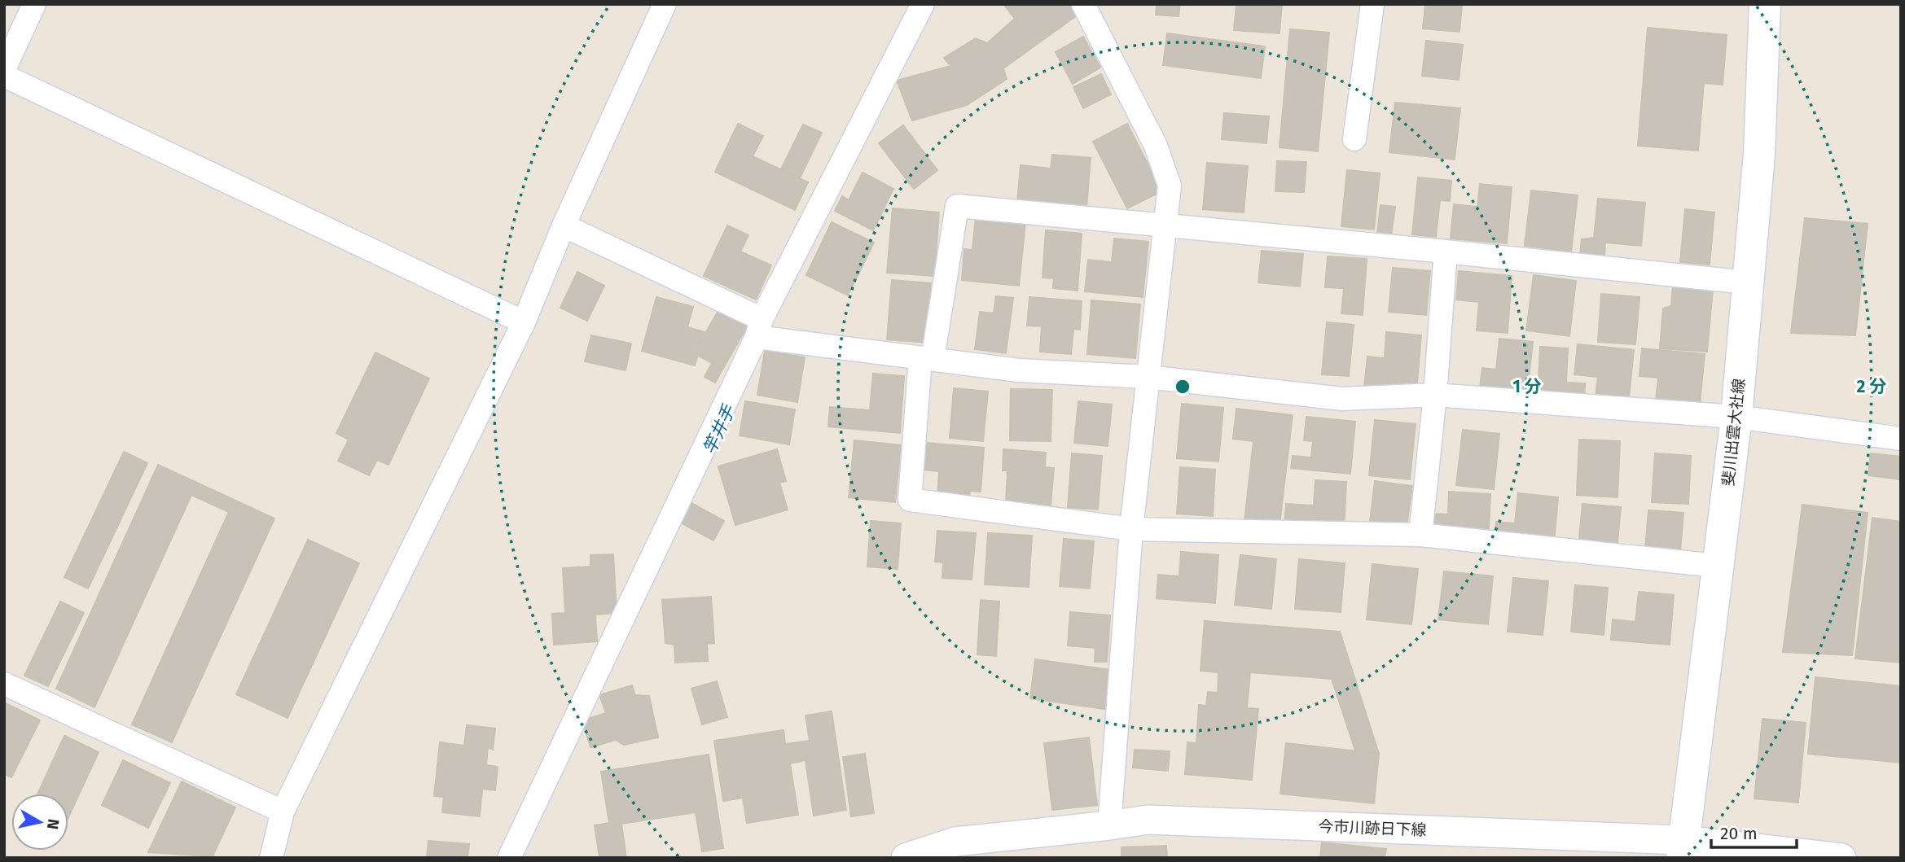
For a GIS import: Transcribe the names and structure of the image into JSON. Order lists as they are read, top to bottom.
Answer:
{
  "streets": {
    "main road": ["斐川出雲大社線"],
    "street": ["今市川跡日下線"]
  },
  "crossings": [
    ["斐川出雲大社線", "今市川跡日下線"]
  ],
  "water": ["竿井手"],
  "scale_bar": "20 m",
  "north": "right",
  "rings": ["1 分", "2 分"]
}
